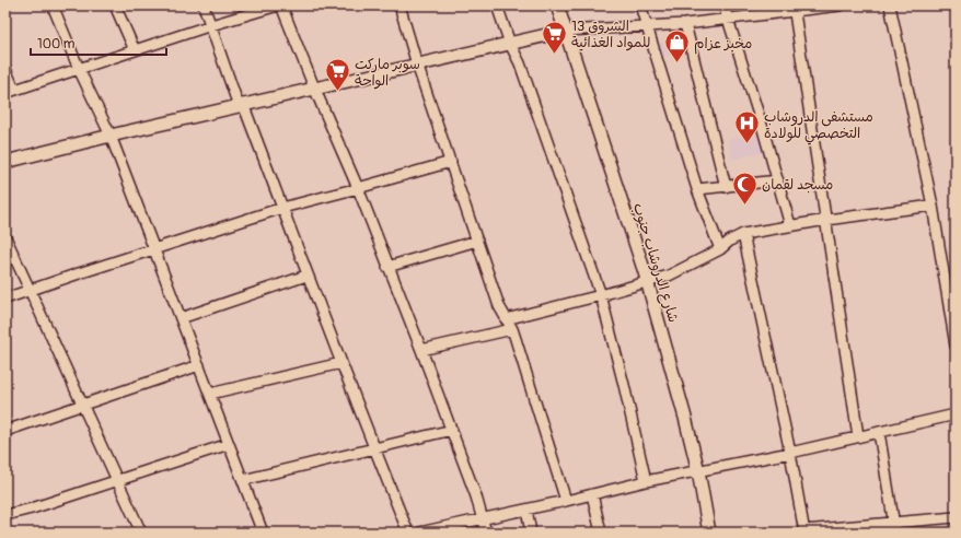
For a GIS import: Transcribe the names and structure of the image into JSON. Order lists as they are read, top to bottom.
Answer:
{
  "streets": {
    "street": ["شارع الدروشاب جنوب"]
  },
  "places": {
    "supermarket": ["الشروق 13 للمواد الغذائية", "سوبر ماركت الواحة"],
    "shop": ["مخبز عزام"],
    "hospital": ["مستشفى الدروشاب التخصصي للولادة"],
    "mosque": ["مسجد لقمان"]
  },
  "scale_bar": "100 m"
}
